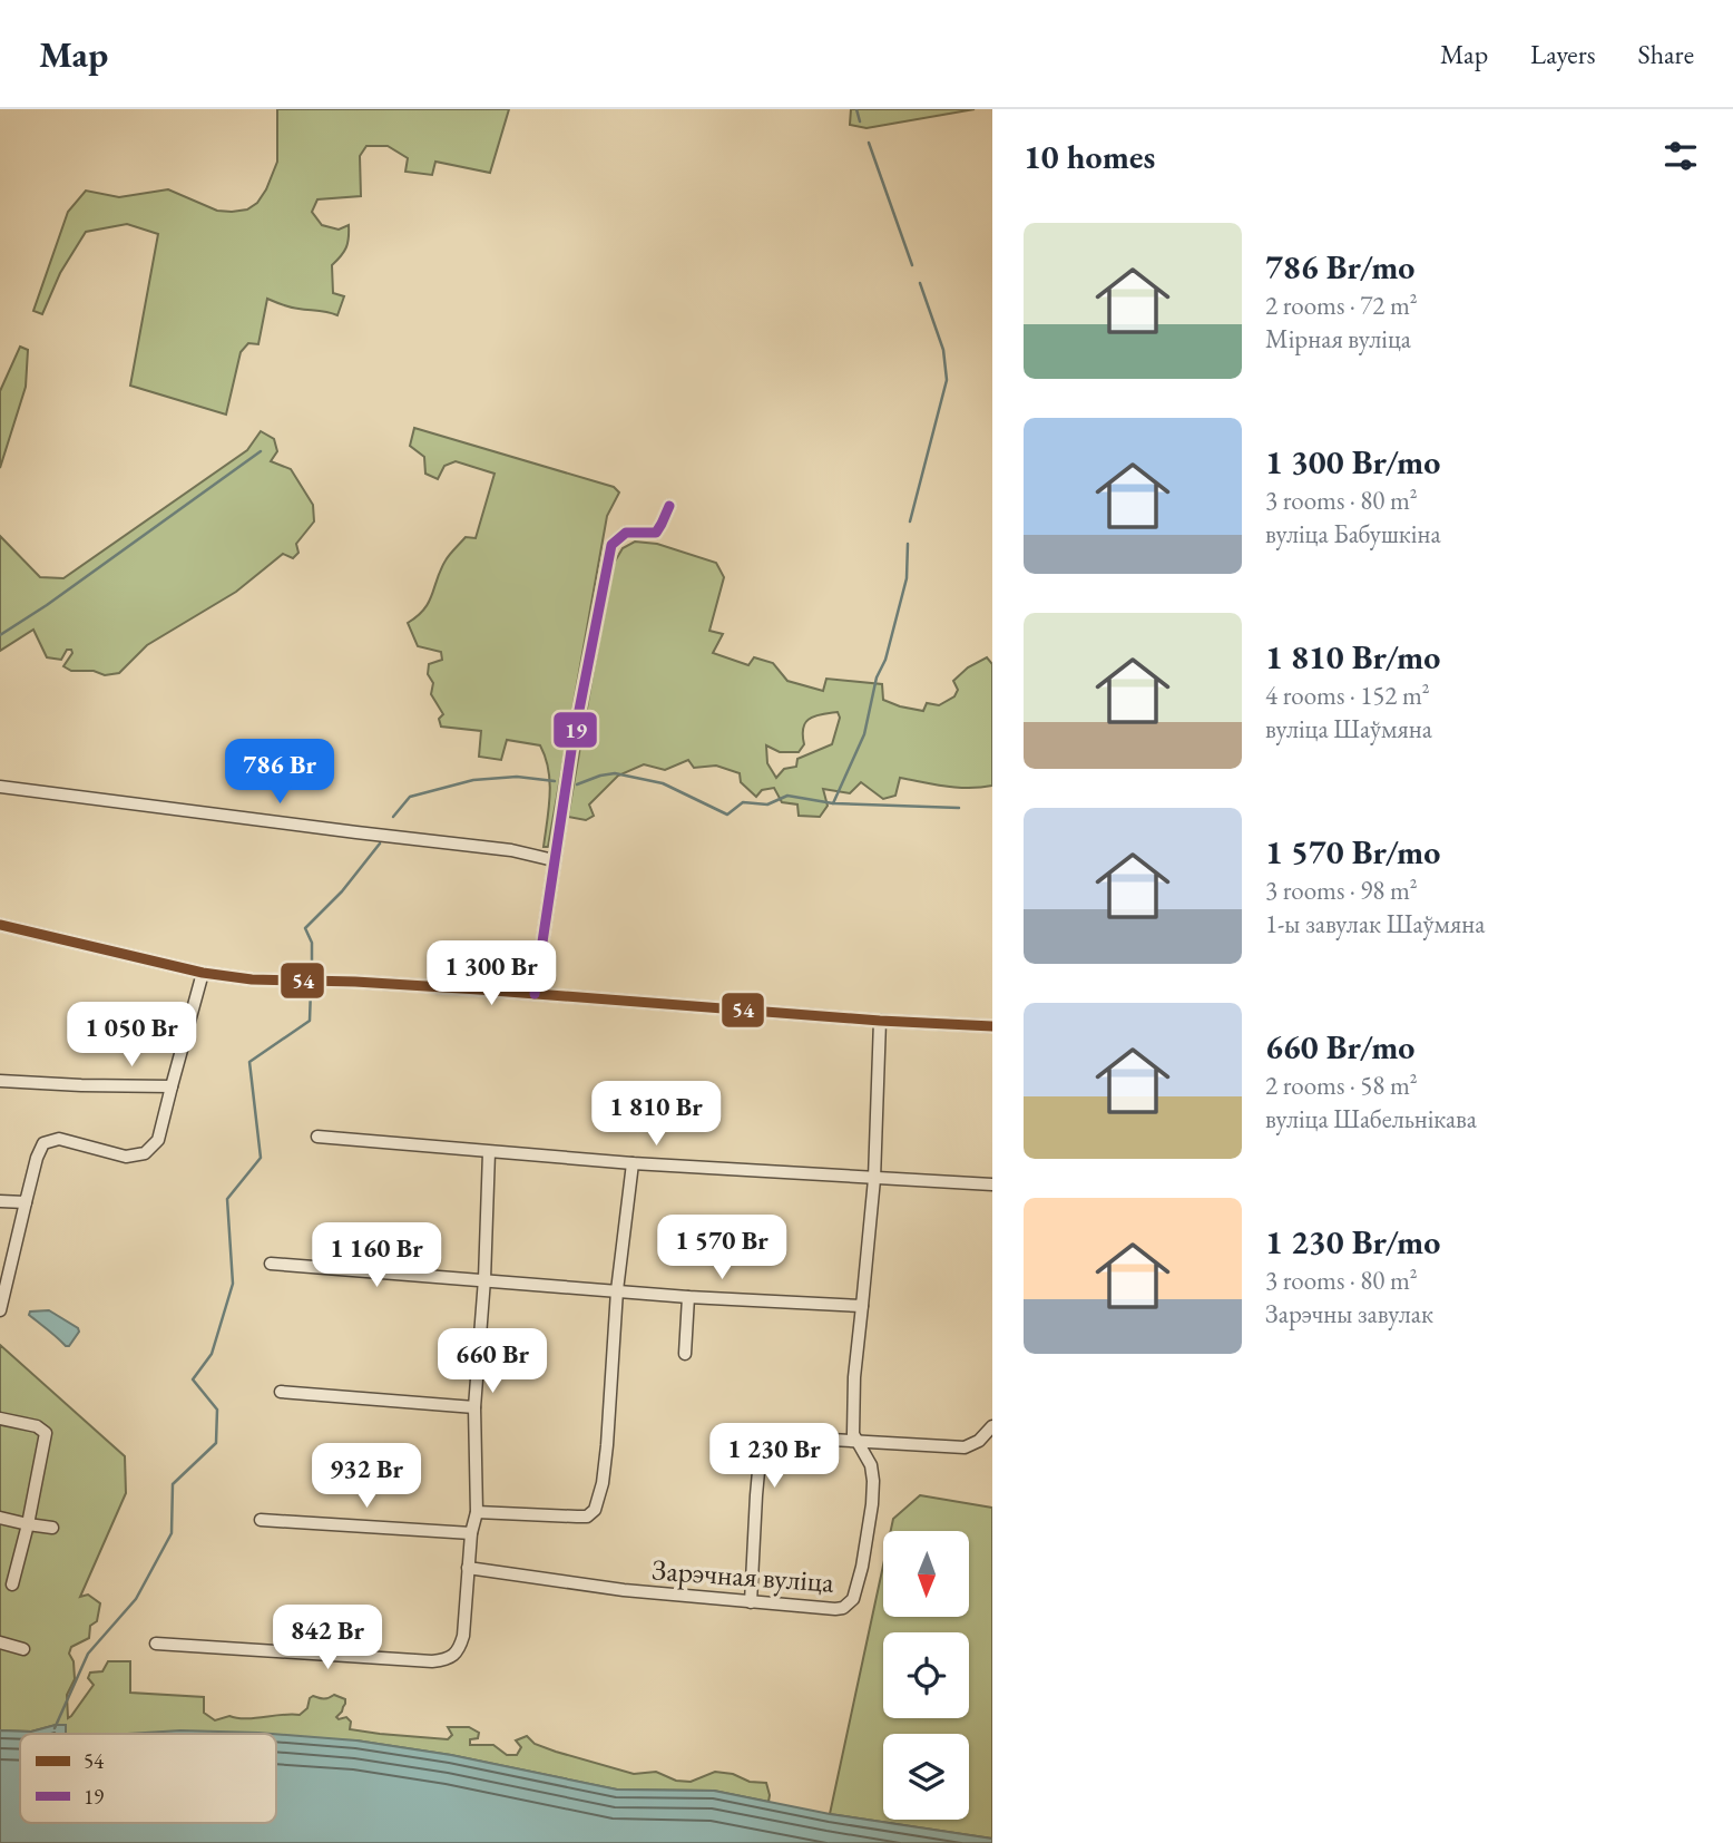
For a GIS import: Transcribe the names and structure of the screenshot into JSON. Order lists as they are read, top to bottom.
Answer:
{
  "streets": {
    "street": ["Зарэчная вуліца"]
  },
  "lines": ["transit line 19", "transit line 54"],
  "legend": ["54", "19"],
  "north": "bottom",
  "page": {
    "header": "Map",
    "nav": ["Map", "Layers", "Share"],
    "heading": "10 homes",
    "list": [
      {
        "name": "786 Br/mo",
        "note": "2 rooms · 72 m² · Мірная вуліца"
      },
      {
        "name": "1 300 Br/mo",
        "note": "3 rooms · 80 m² · вуліца Бабушкіна"
      },
      {
        "name": "1 810 Br/mo",
        "note": "4 rooms · 152 m² · вуліца Шаўмяна"
      },
      {
        "name": "1 570 Br/mo",
        "note": "3 rooms · 98 m² · 1-ы завулак Шаўмяна"
      },
      {
        "name": "660 Br/mo",
        "note": "2 rooms · 58 m² · вуліца Шабельнікава"
      },
      {
        "name": "1 230 Br/mo",
        "note": "3 rooms · 80 m² · Зарэчны завулак"
      }
    ],
    "price": [
      "786 Br",
      "1 300 Br",
      "1 050 Br",
      "1 810 Br",
      "1 570 Br",
      "1 160 Br",
      "660 Br",
      "1 230 Br",
      "932 Br",
      "842 Br"
    ]
  }
}
